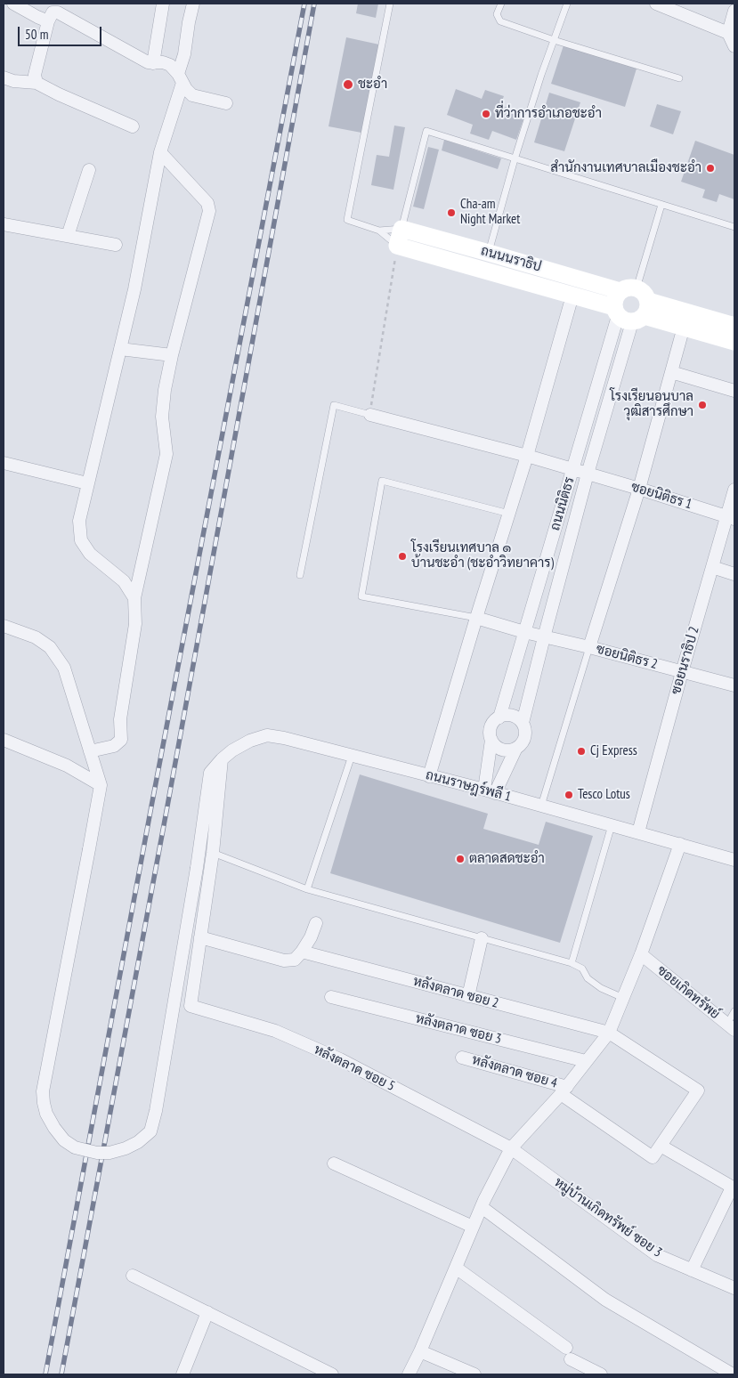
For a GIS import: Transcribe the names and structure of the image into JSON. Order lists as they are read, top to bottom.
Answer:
{
  "streets": {
    "street": [
      "ถนนนราธิป",
      "ซอยนิติธร 1",
      "ถนนนิติธร",
      "ซอยนิติธร 2",
      "ซอยนราธิป 2",
      "ถนนราษฎร์พลี 1",
      "หลังตลาด ซอย 2",
      "ซอยเกิดทรัพย์",
      "หลังตลาด ซอย 3",
      "หลังตลาด ซอย 5",
      "หลังตลาด ซอย 4",
      "หมู่บ้านเกิดทรัพย์ ซอย 3"
    ]
  },
  "crossings": [
    ["ถนนนราธิป", "ถนนนิติธร"],
    ["ซอยนิติธร 1", "ถนนนิติธร"],
    ["ซอยนิติธร 1", "ซอยนราธิป 2"],
    ["ถนนนิติธร", "ซอยนิติธร 2"],
    ["ซอยนิติธร 2", "ซอยนราธิป 2"],
    ["ซอยนราธิป 2", "ถนนราษฎร์พลี 1"],
    ["หลังตลาด ซอย 2", "หลังตลาด ซอย 4"],
    ["หลังตลาด ซอย 5", "หมู่บ้านเกิดทรัพย์ ซอย 3"]
  ],
  "places": [
    "ชะอำ",
    "ที่ว่าการอำเภอชะอำ",
    "สํานักงานเทศบาลเมืองชะอำ",
    "Cha-am Night Market",
    "โรงเรียนอนุบาล วุฒิสารศึกษา",
    "โรงเรียนเทศบาล ๑ บ้านชะอำ (ชะอำวิทยาคาร)",
    "Cj Express",
    "Tesco Lotus",
    "ตลาดสดชะอำ"
  ],
  "scale_bar": "50 m"
}
